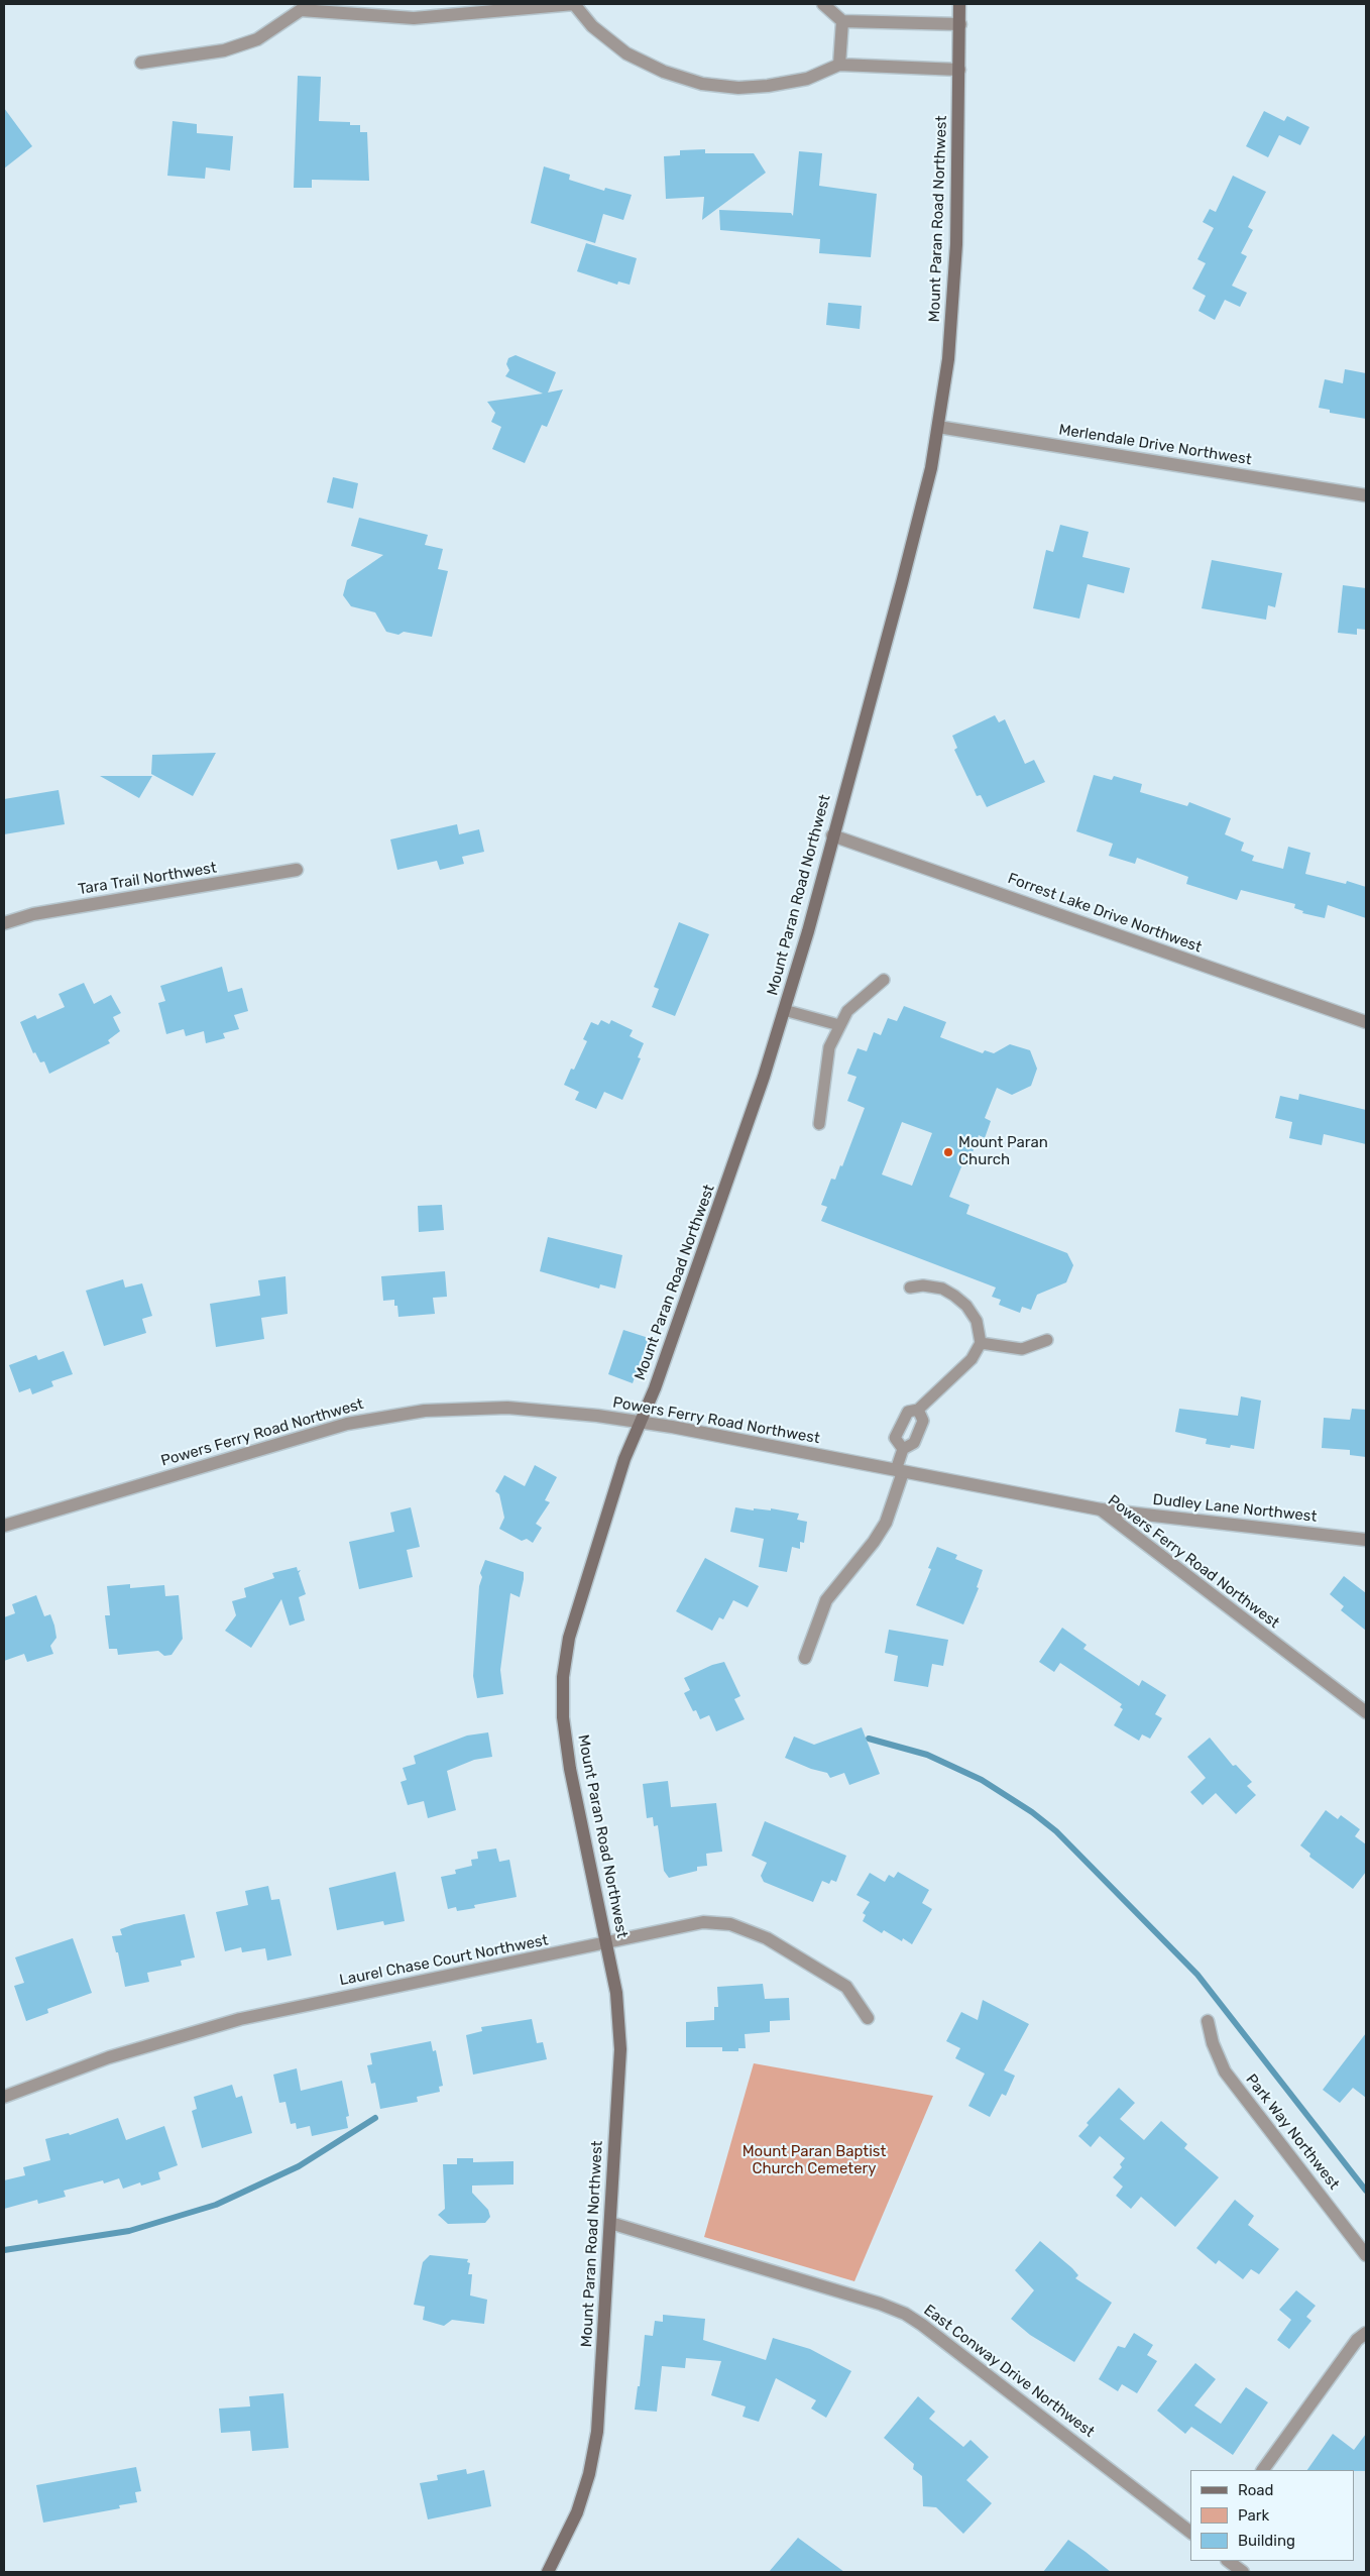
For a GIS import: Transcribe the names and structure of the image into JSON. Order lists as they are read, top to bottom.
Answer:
{
  "streets": {
    "main road": ["Mount Paran Road Northwest"],
    "street": [
      "Merlendale Drive Northwest",
      "Tara Trail Northwest",
      "Forrest Lake Drive Northwest",
      "Powers Ferry Road Northwest",
      "Dudley Lane Northwest",
      "Laurel Chase Court Northwest",
      "Park Way Northwest",
      "East Conway Drive Northwest"
    ]
  },
  "crossings": [
    ["Mount Paran Road Northwest", "Merlendale Drive Northwest"],
    ["Mount Paran Road Northwest", "Forrest Lake Drive Northwest"],
    ["Mount Paran Road Northwest", "Powers Ferry Road Northwest"],
    ["Mount Paran Road Northwest", "Laurel Chase Court Northwest"],
    ["Mount Paran Road Northwest", "East Conway Drive Northwest"],
    ["Powers Ferry Road Northwest", "Dudley Lane Northwest"]
  ],
  "parks": ["Mount Paran Baptist Church Cemetery"],
  "places": ["Mount Paran Church"],
  "legend": ["Road", "Park", "Building"]
}
